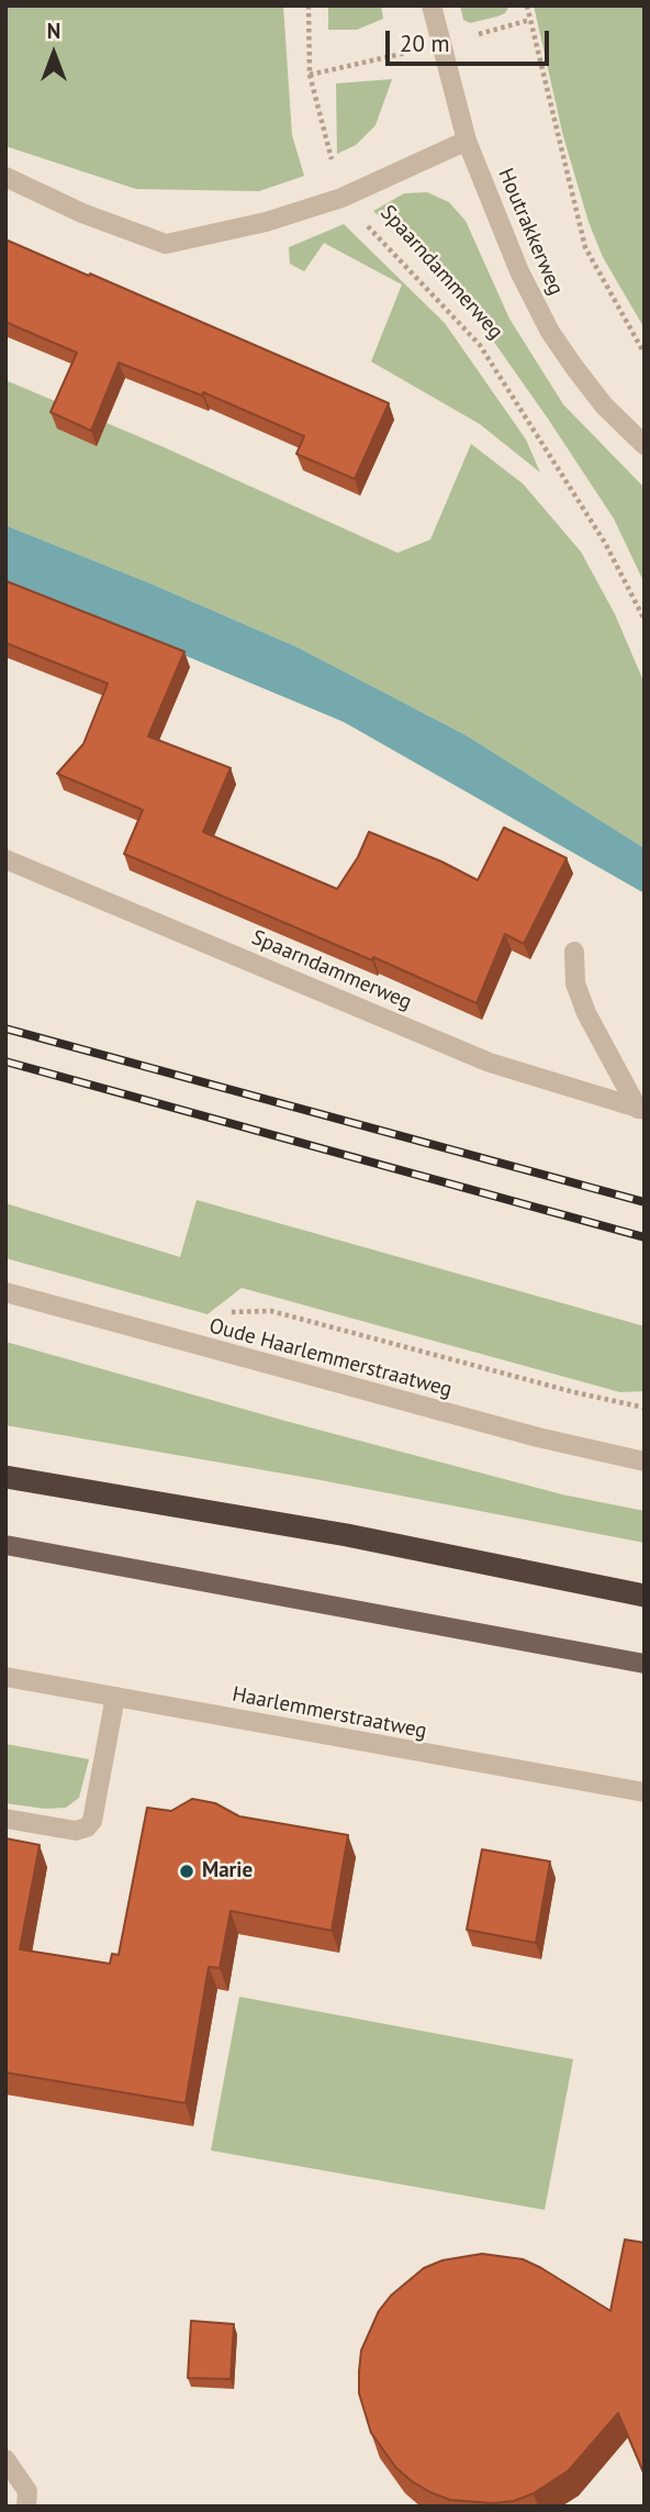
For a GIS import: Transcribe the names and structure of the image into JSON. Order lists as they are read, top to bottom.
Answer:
{
  "streets": {
    "street": [
      "Houtrakkerweg",
      "Spaarndammerweg",
      "Oude Haarlemmerstraatweg",
      "Haarlemmerstraatweg"
    ]
  },
  "places": ["Marie"],
  "scale_bar": "20 m",
  "north": "top"
}
